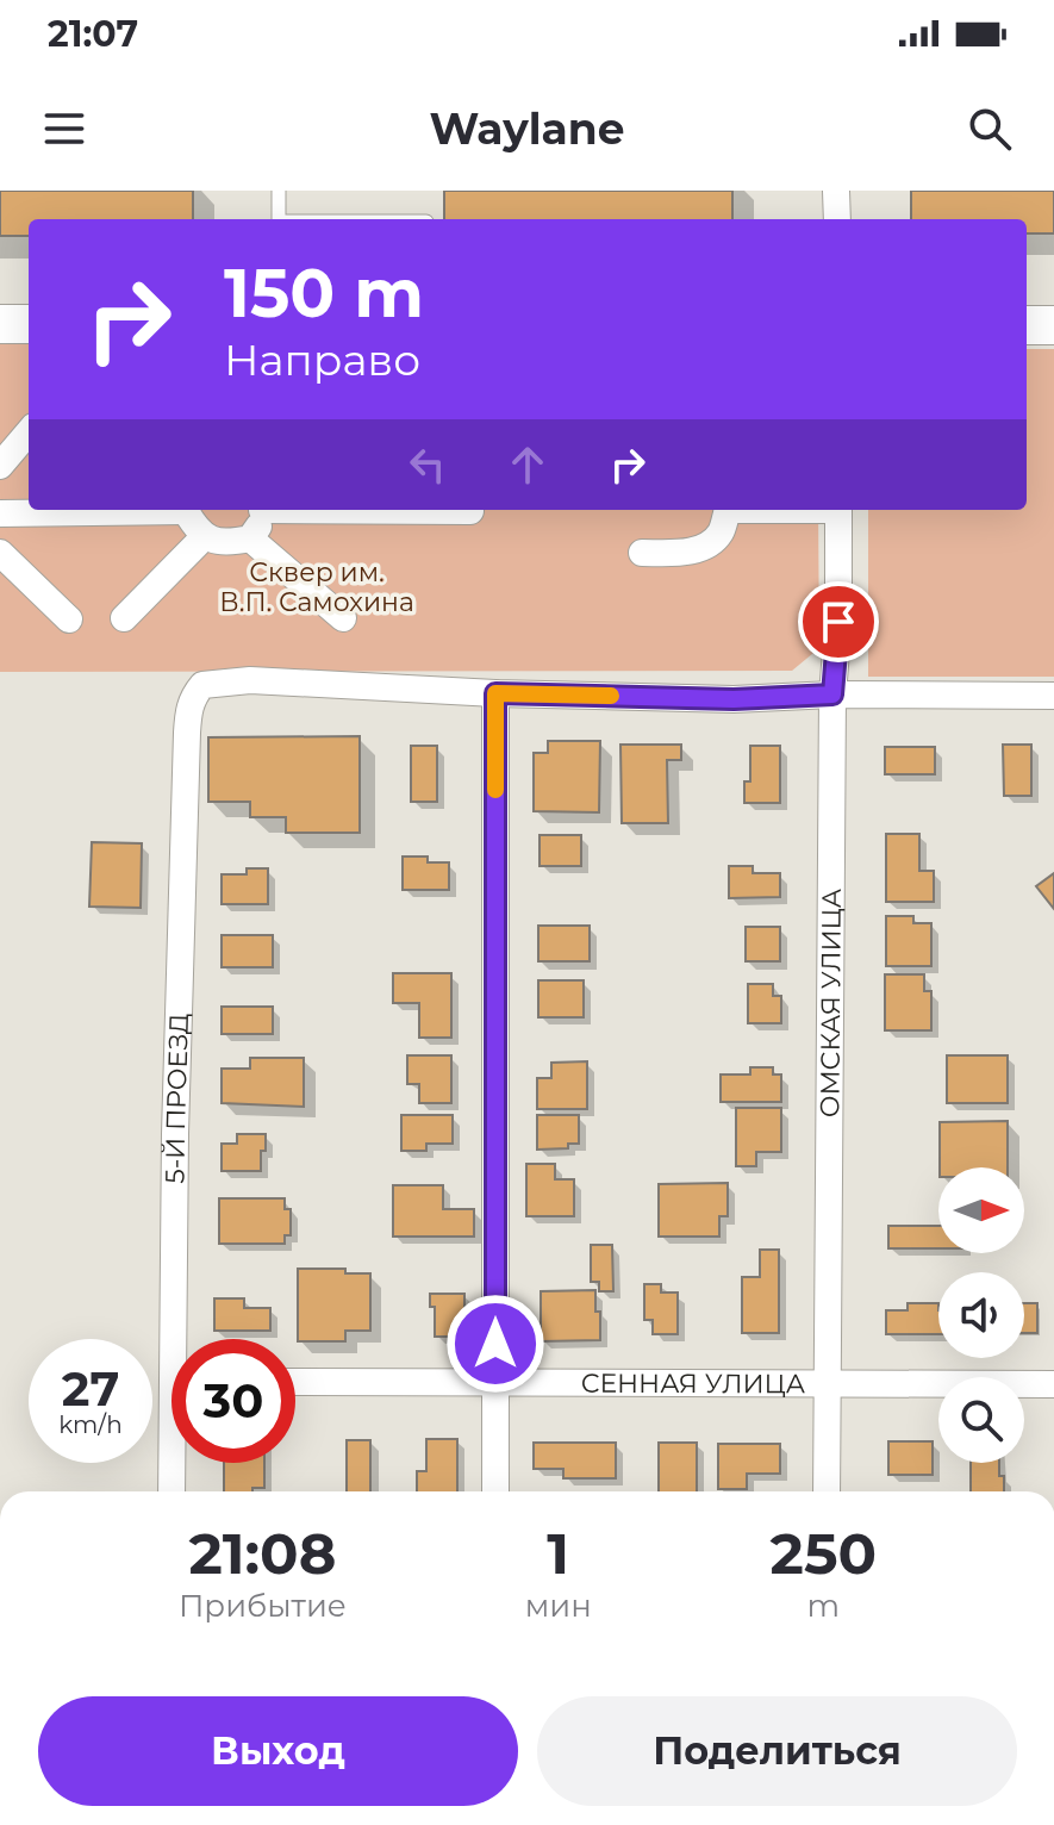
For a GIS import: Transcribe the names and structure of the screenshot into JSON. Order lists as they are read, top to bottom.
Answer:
{
  "streets": {
    "street": ["ОМСКАЯ УЛИЦА", "5-Й ПРОЕЗД", "СЕННАЯ УЛИЦА"]
  },
  "crossings": [
    ["ОМСКАЯ УЛИЦА", "СЕННАЯ УЛИЦА"]
  ],
  "parks": ["Сквер им. В.П. Самохина"],
  "north": "right",
  "page": {
    "status": "21:07",
    "header": "Waylane",
    "turn": ["150 m", "Направо"],
    "speed": "27 km/h",
    "limit": "30",
    "eta": [
      "21:08",
      "Прибытие",
      "1",
      "мин",
      "250",
      "m"
    ],
    "buttons": ["Выход", "Поделиться"]
  }
}
